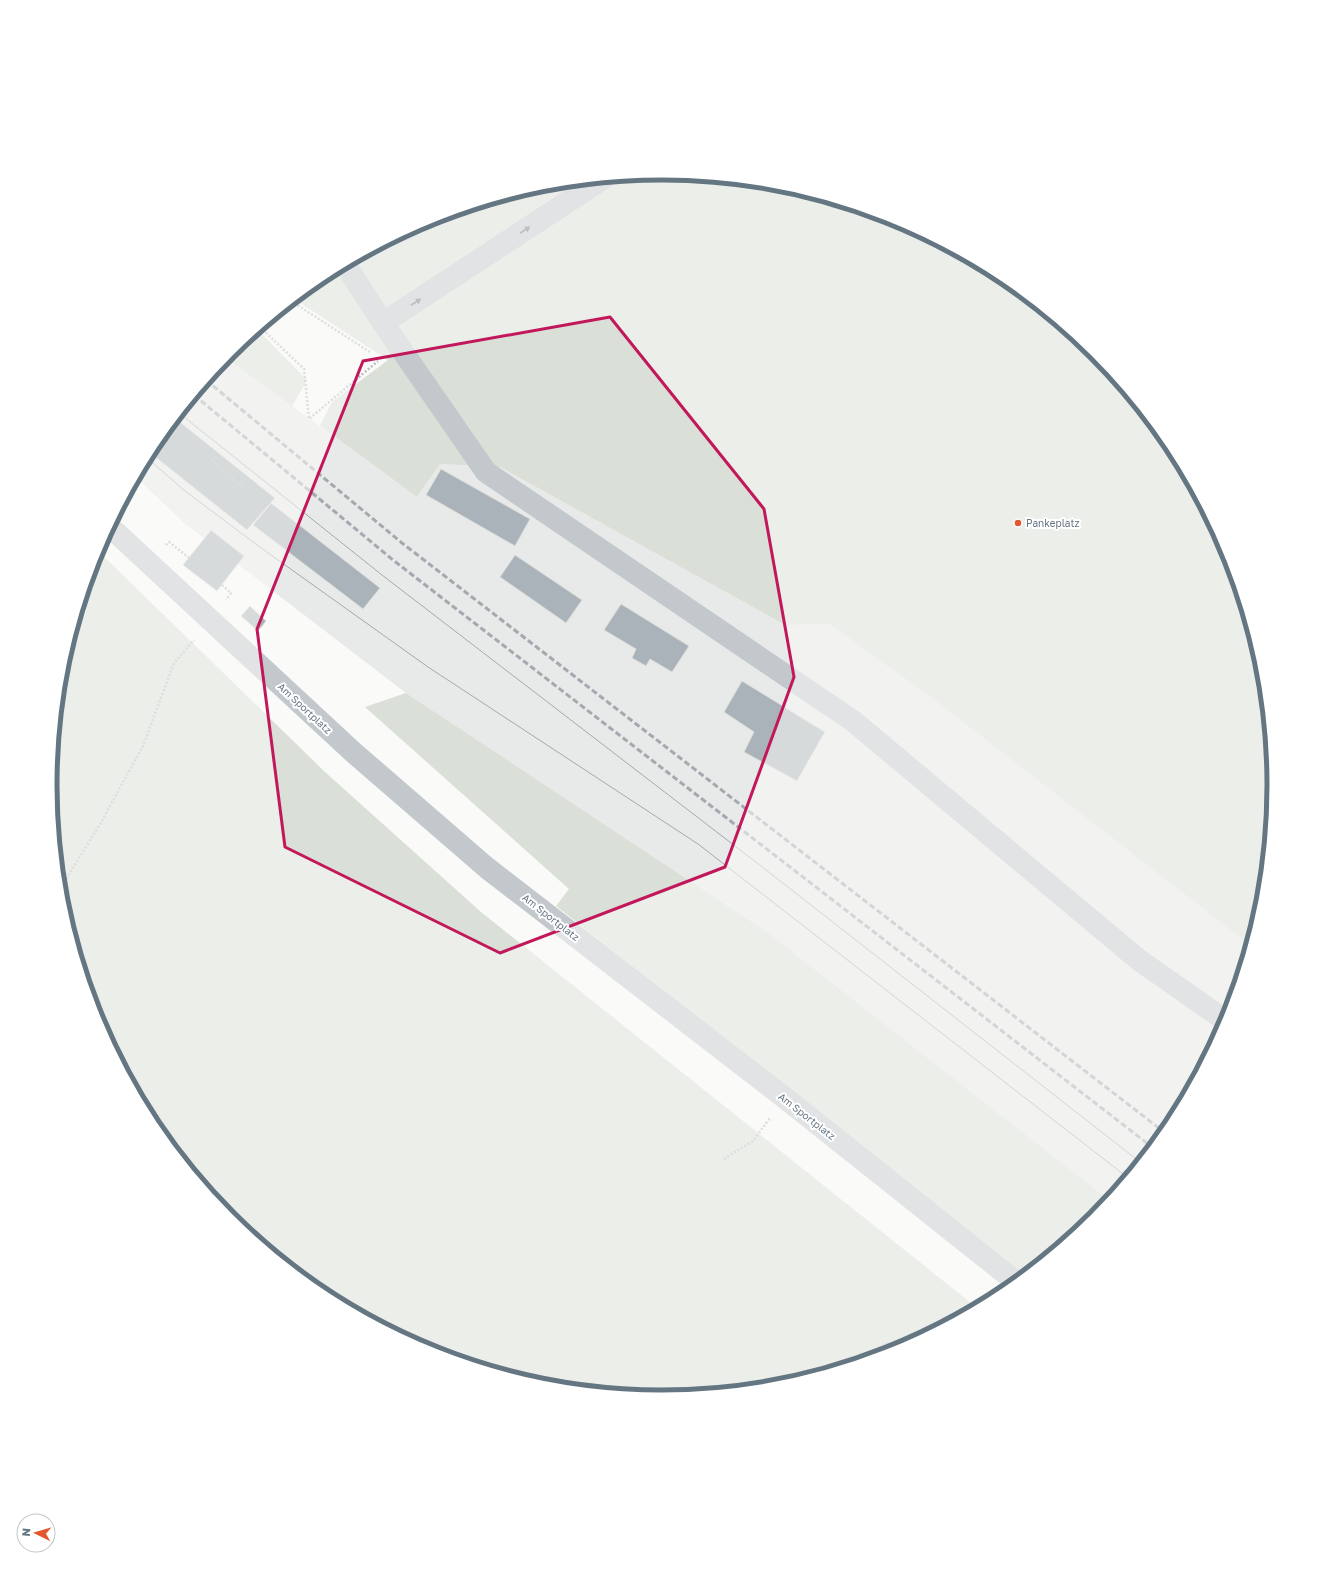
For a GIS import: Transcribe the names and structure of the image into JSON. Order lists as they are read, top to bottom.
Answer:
{
  "streets": {
    "street": ["Am Sportplatz"]
  },
  "places": ["Pankeplatz"],
  "north": "left"
}
